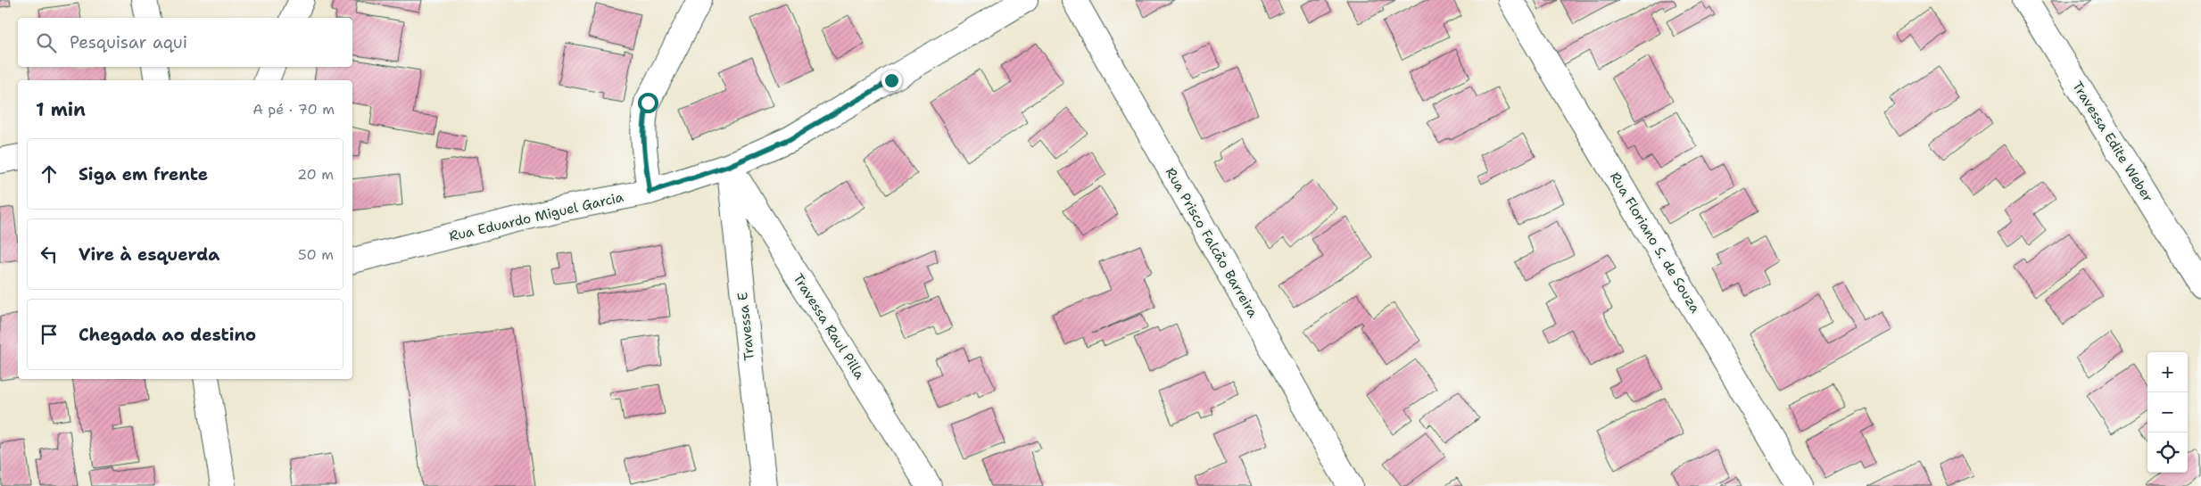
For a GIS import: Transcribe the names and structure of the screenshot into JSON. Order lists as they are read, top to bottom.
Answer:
{
  "streets": {
    "street": [
      "Travessa Edite Weber",
      "Rua Eduardo Miguel Garcia",
      "Rua Prisco Falcão Barreira",
      "Rua Floriano S. de Souza",
      "Travessa E",
      "Travessa Raul Pilla"
    ]
  },
  "crossings": [
    ["Rua Eduardo Miguel Garcia", "Travessa E"],
    ["Rua Eduardo Miguel Garcia", "Travessa Raul Pilla"],
    ["Travessa E", "Travessa Raul Pilla"]
  ],
  "page": {
    "search": "Pesquisar aqui",
    "heading": ["1 min", "A pé · 70 m"],
    "list": [
      ["Siga em frente", "20 m"],
      ["Vire à esquerda", "50 m"],
      "Chegada ao destino"
    ],
    "map_buttons": ["+", "−"]
  }
}
